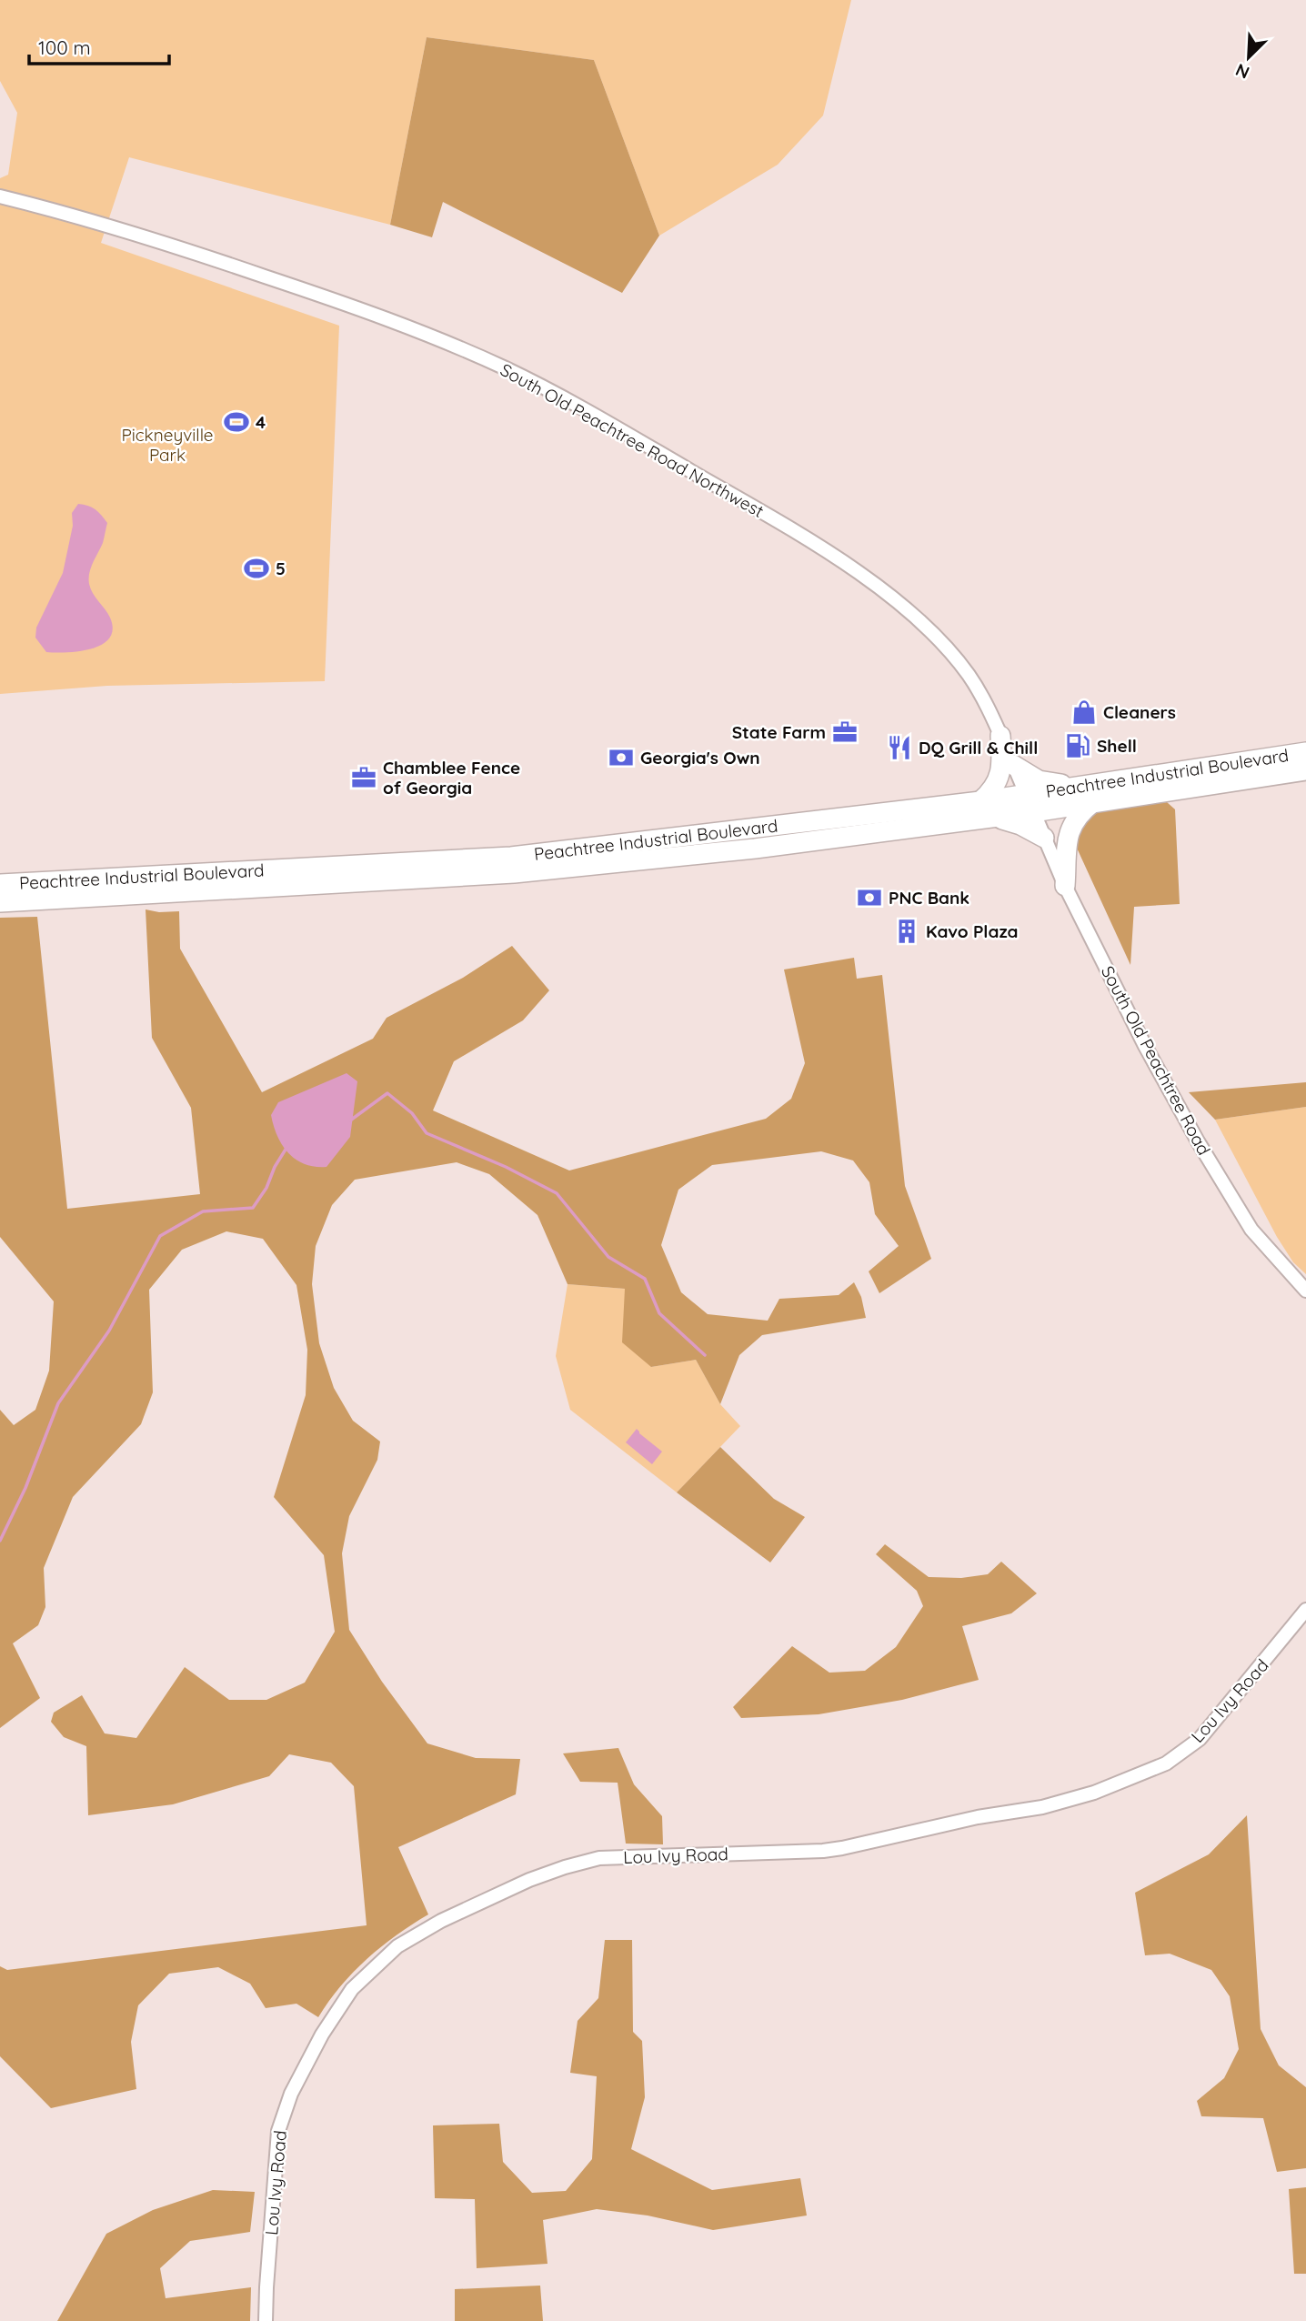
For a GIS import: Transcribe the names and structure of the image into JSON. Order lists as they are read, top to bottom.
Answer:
{
  "streets": {
    "highway": ["Peachtree Industrial Boulevard"],
    "street": ["South Old Peachtree Road Northwest", "South Old Peachtree Road", "Lou Ivy Road"]
  },
  "crossings": [
    ["South Old Peachtree Road Northwest", "Peachtree Industrial Boulevard"],
    ["South Old Peachtree Road Northwest", "South Old Peachtree Road"],
    ["Peachtree Industrial Boulevard", "South Old Peachtree Road"]
  ],
  "parks": ["Pickneyville Park"],
  "places": {
    "sports": ["4", "5"],
    "shop": ["Cleaners"],
    "office": ["State Farm", "Chamblee Fence of Georgia"],
    "fuel station": ["Shell"],
    "restaurant": ["DQ Grill & Chill"],
    "bank": ["Georgia's Own", "PNC Bank"],
    "building": ["Kavo Plaza"]
  },
  "scale_bar": "100 m",
  "north": "bottom left"
}
